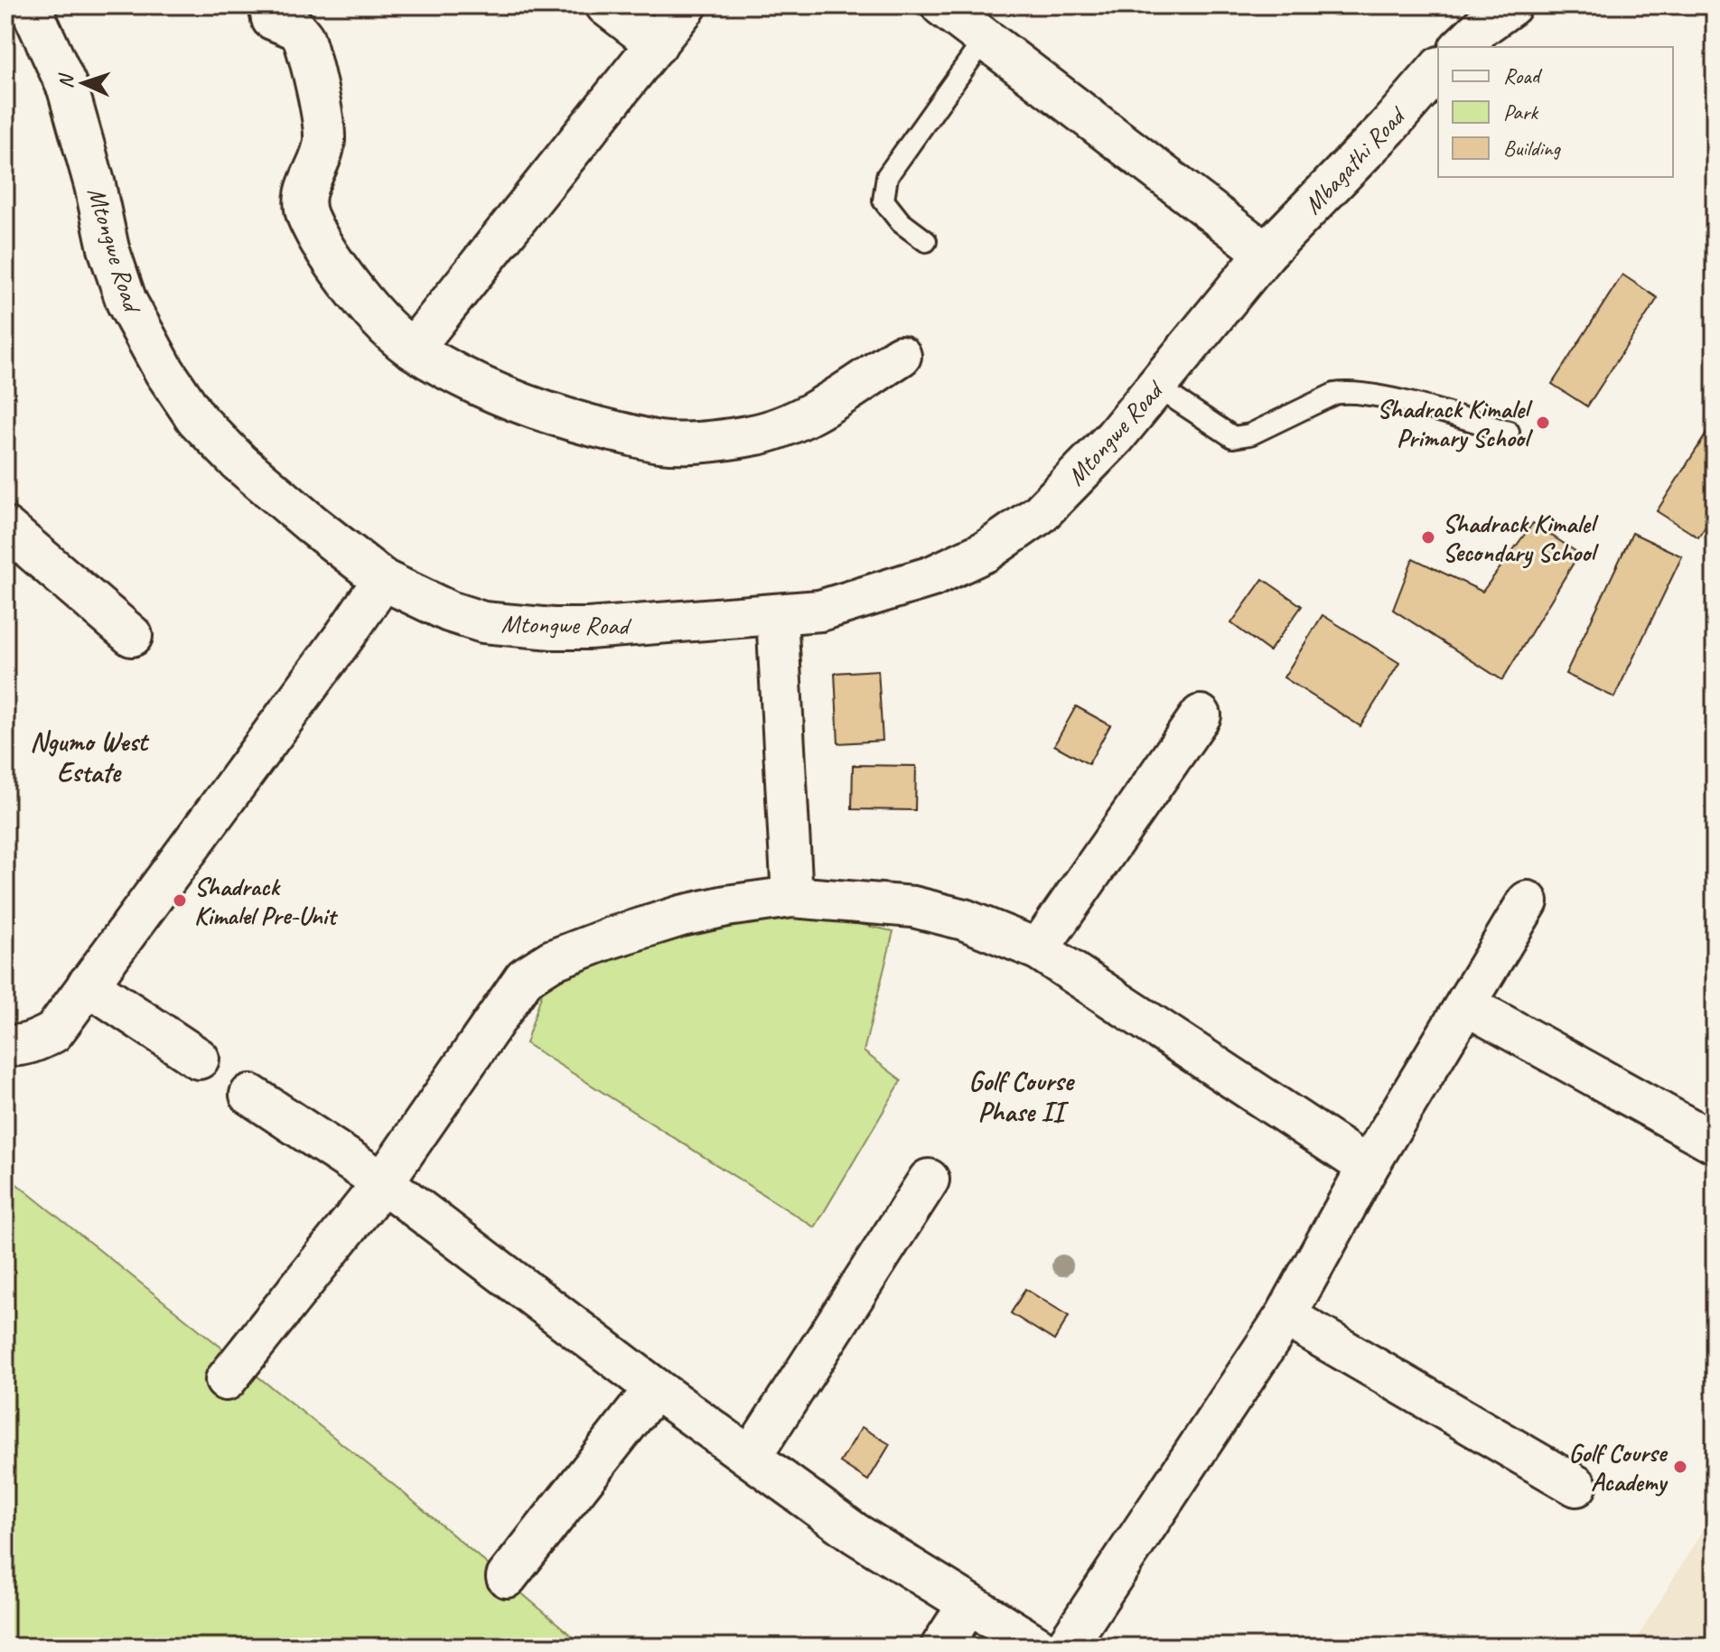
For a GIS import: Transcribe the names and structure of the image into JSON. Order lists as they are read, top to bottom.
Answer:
{
  "streets": {
    "street": ["Mbagathi Road", "Mtongwe Road"]
  },
  "crossings": [
    ["Mbagathi Road", "Mtongwe Road"]
  ],
  "districts": ["Ngumo West Estate", "Golf Course Phase II"],
  "places": [
    "Shadrack Kimalel Primary School",
    "Shadrack Kimalel Secondary School",
    "Shadrack Kimalel Pre-Unit",
    "Golf Course Academy"
  ],
  "legend": ["Road", "Park", "Building"],
  "north": "left"
}
